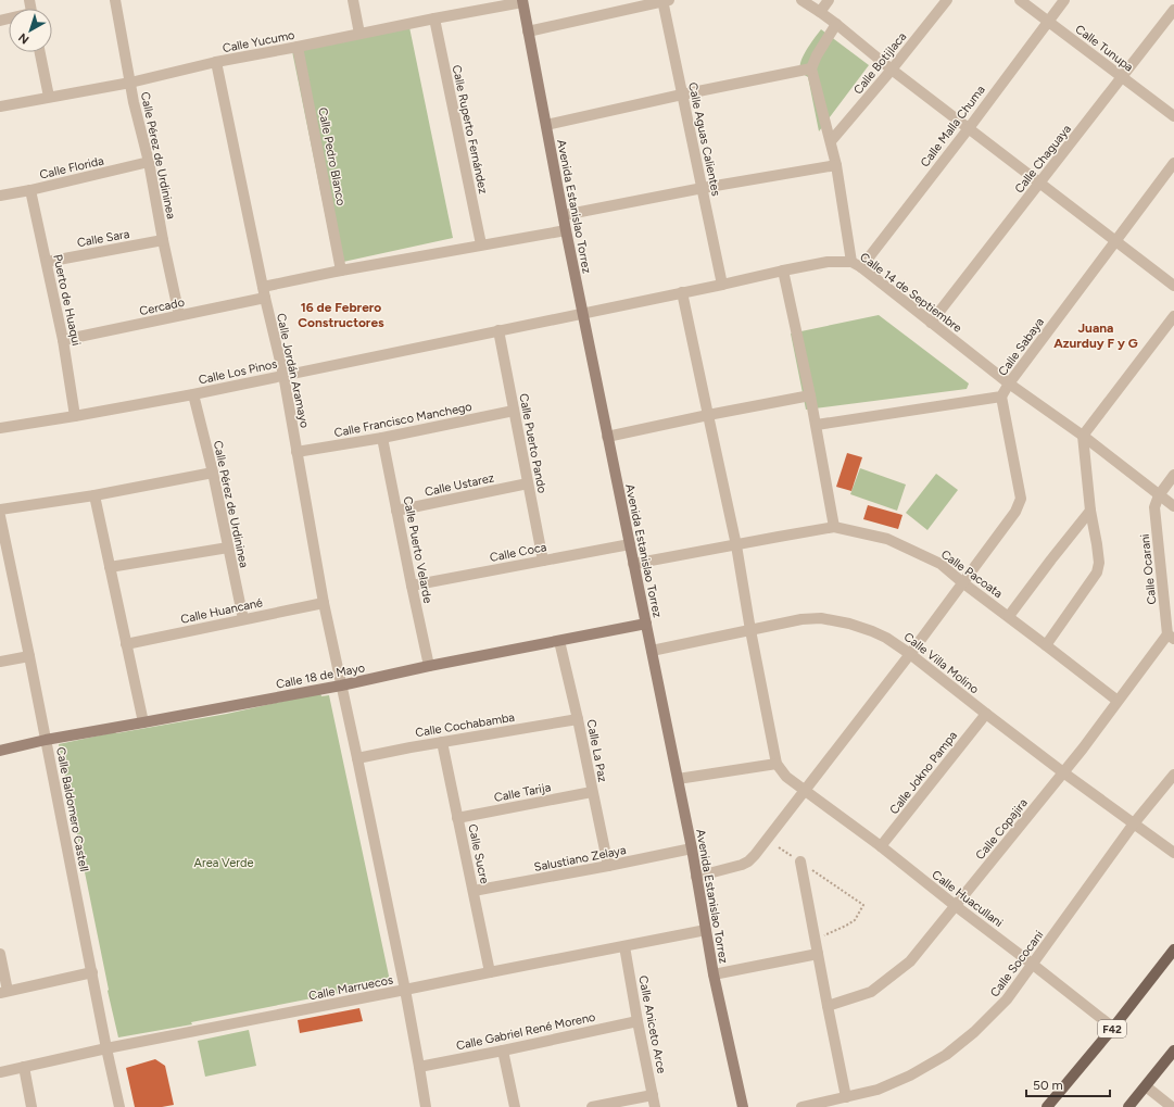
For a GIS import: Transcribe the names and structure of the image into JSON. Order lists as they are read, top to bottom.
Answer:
{
  "streets": {
    "main road": ["F42"],
    "street": [
      "Calle Yucumo",
      "Calle Tunupa",
      "Calle Botijlaca",
      "Calle Malla Chuma",
      "Calle Ruperto Fernández",
      "Calle Aguas Calientes",
      "Calle Pérez de Urdininea",
      "Calle Pedro Blanco",
      "Calle Chaguaya",
      "Calle Florida",
      "Avenida Estanislao Torrez",
      "Calle Sara",
      "Calle 14 de Septiembre",
      "Puerto de Huaqui",
      "Cercado",
      "Calle Sabaya",
      "Calle Jordán Aramayo",
      "Calle Los Pinos",
      "Calle Francisco Manchego",
      "Calle Puerto Pando",
      "Calle Ustarez",
      "Calle Puerto Velarde",
      "Calle Coca",
      "Calle Ocarani",
      "Calle Pacoata",
      "Calle Huancané",
      "Calle Villa Molino",
      "Calle 18 de Mayo",
      "Calle Cochabamba",
      "Calle La Paz",
      "Calle Jokno Pampa",
      "Calle Tarija",
      "Calle Baldomero Castell",
      "Calle Copajira",
      "Calle Sucre",
      "Salustiano Zelaya",
      "Calle Huacullani",
      "Calle Sococani",
      "Calle Marruecos",
      "Calle Aniceto Arce",
      "Calle Gabriel René Moreno"
    ]
  },
  "crossings": [
    ["Calle Yucumo", "Calle Ruperto Fernández"],
    ["Calle Yucumo", "Calle Pérez de Urdininea"],
    ["Calle Yucumo", "Calle Pedro Blanco"],
    ["Calle Yucumo", "Avenida Estanislao Torrez"],
    ["Calle Yucumo", "Calle Jordán Aramayo"],
    ["Calle Tunupa", "Calle Malla Chuma"],
    ["Calle Tunupa", "Calle Chaguaya"],
    ["Calle Malla Chuma", "Calle 14 de Septiembre"],
    ["Calle Ruperto Fernández", "Cercado"],
    ["Calle Aguas Calientes", "Calle 14 de Septiembre"],
    ["Calle Pérez de Urdininea", "Calle Florida"],
    ["Calle Pérez de Urdininea", "Calle Sara"],
    ["Calle Pérez de Urdininea", "Cercado"],
    ["Calle Pérez de Urdininea", "Calle Los Pinos"],
    ["Calle Pérez de Urdininea", "Calle Huancané"],
    ["Calle Pedro Blanco", "Cercado"],
    ["Calle Chaguaya", "Calle 14 de Septiembre"],
    ["Calle Florida", "Puerto de Huaqui"],
    ["Avenida Estanislao Torrez", "Calle 14 de Septiembre"],
    ["Avenida Estanislao Torrez", "Cercado"],
    ["Avenida Estanislao Torrez", "Calle Los Pinos"],
    ["Avenida Estanislao Torrez", "Calle Coca"],
    ["Avenida Estanislao Torrez", "Calle Pacoata"],
    ["Avenida Estanislao Torrez", "Calle Villa Molino"],
    ["Avenida Estanislao Torrez", "Calle 18 de Mayo"],
    ["Avenida Estanislao Torrez", "Salustiano Zelaya"],
    ["Avenida Estanislao Torrez", "Calle Marruecos"],
    ["Calle Sara", "Puerto de Huaqui"],
    ["Calle 14 de Septiembre", "Calle Sabaya"],
    ["Calle 14 de Septiembre", "Calle Los Pinos"],
    ["Calle 14 de Septiembre", "Calle Ocarani"],
    ["Puerto de Huaqui", "Cercado"],
    ["Puerto de Huaqui", "Calle Los Pinos"],
    ["Cercado", "Calle Jordán Aramayo"],
    ["Calle Jordán Aramayo", "Calle Los Pinos"],
    ["Calle Jordán Aramayo", "Calle Francisco Manchego"],
    ["Calle Jordán Aramayo", "Calle Huancané"],
    ["Calle Jordán Aramayo", "Calle 18 de Mayo"],
    ["Calle Jordán Aramayo", "Calle Cochabamba"],
    ["Calle Jordán Aramayo", "Calle Marruecos"],
    ["Calle Jordán Aramayo", "Calle Gabriel René Moreno"],
    ["Calle Los Pinos", "Calle Puerto Pando"],
    ["Calle Francisco Manchego", "Calle Puerto Pando"],
    ["Calle Francisco Manchego", "Calle Puerto Velarde"],
    ["Calle Puerto Pando", "Calle Ustarez"],
    ["Calle Puerto Pando", "Calle Coca"],
    ["Calle Ustarez", "Calle Puerto Velarde"],
    ["Calle Puerto Velarde", "Calle Coca"],
    ["Calle Puerto Velarde", "Calle 18 de Mayo"],
    ["Calle Ocarani", "Calle Copajira"],
    ["Calle Pacoata", "Calle Copajira"],
    ["Calle Villa Molino", "Calle Jokno Pampa"],
    ["Calle Villa Molino", "Calle Copajira"],
    ["Calle Villa Molino", "Calle Sococani"],
    ["Calle 18 de Mayo", "Calle La Paz"],
    ["Calle 18 de Mayo", "Calle Baldomero Castell"],
    ["Calle Cochabamba", "Calle La Paz"],
    ["Calle Cochabamba", "Calle Sucre"],
    ["Calle La Paz", "Calle Tarija"],
    ["Calle La Paz", "Salustiano Zelaya"],
    ["Calle Jokno Pampa", "Calle Huacullani"],
    ["Calle Tarija", "Calle Sucre"],
    ["Calle Baldomero Castell", "Calle Marruecos"],
    ["Calle Copajira", "Calle Huacullani"],
    ["Calle Sucre", "Salustiano Zelaya"],
    ["Calle Sucre", "Calle Marruecos"],
    ["Calle Huacullani", "Calle Sococani"],
    ["Calle Huacullani", "F42"],
    ["Calle Marruecos", "Calle Aniceto Arce"],
    ["Calle Aniceto Arce", "Calle Gabriel René Moreno"]
  ],
  "districts": ["16 de Febrero Constructores", "Juana Azurduy F y G"],
  "parks": ["Area Verde"],
  "scale_bar": "50 m",
  "north": "bottom left"
}
